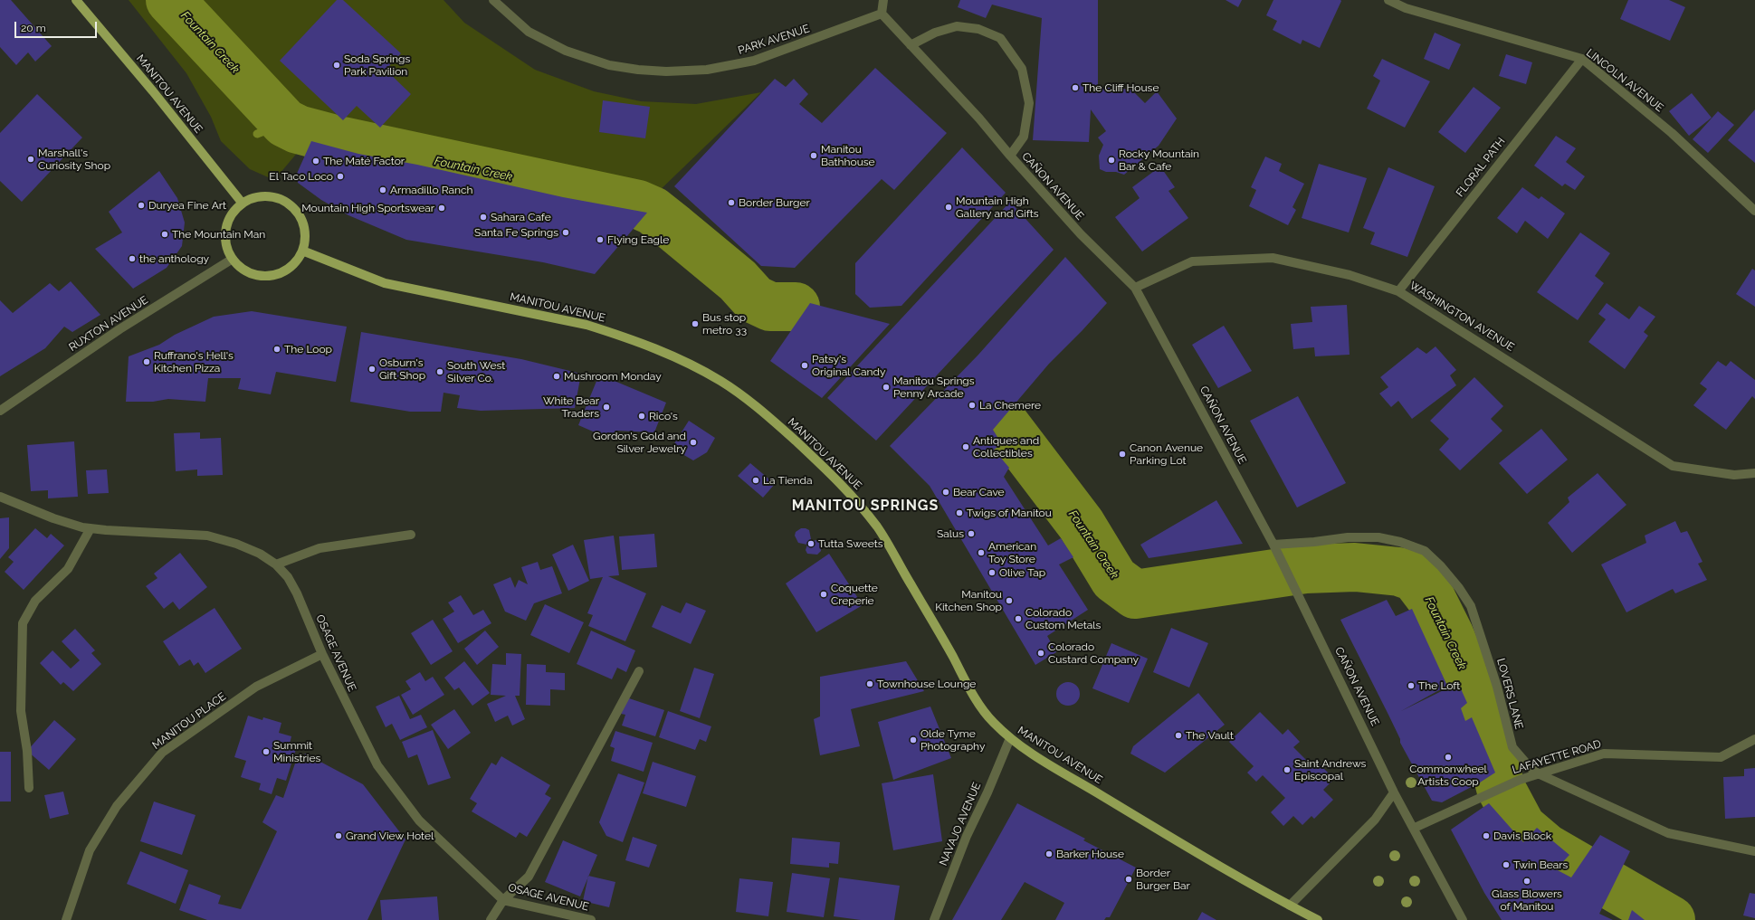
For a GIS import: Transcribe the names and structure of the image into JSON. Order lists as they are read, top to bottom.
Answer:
{
  "streets": {
    "main road": ["MANITOU AVENUE"],
    "street": [
      "PARK AVENUE",
      "LINCOLN AVENUE",
      "FLORAL PATH",
      "CAÑON AVENUE",
      "WASHINGTON AVENUE",
      "RUXTON AVENUE",
      "OSAGE AVENUE",
      "LOVERS LANE",
      "MANITOU PLACE",
      "LAFAYETTE ROAD",
      "NAVAJO AVENUE"
    ]
  },
  "crossings": [
    ["PARK AVENUE", "CAÑON AVENUE"],
    ["LINCOLN AVENUE", "FLORAL PATH"],
    ["MANITOU AVENUE", "RUXTON AVENUE"],
    ["MANITOU AVENUE", "NAVAJO AVENUE"],
    ["FLORAL PATH", "WASHINGTON AVENUE"],
    ["CAÑON AVENUE", "WASHINGTON AVENUE"],
    ["CAÑON AVENUE", "LOVERS LANE"],
    ["CAÑON AVENUE", "LAFAYETTE ROAD"],
    ["OSAGE AVENUE", "MANITOU PLACE"],
    ["LOVERS LANE", "LAFAYETTE ROAD"]
  ],
  "districts": ["MANITOU SPRINGS"],
  "water": ["Fountain Creek"],
  "places": [
    "Soda Springs Park Pavilion",
    "The Cliff House",
    "Manitou Bathhouse",
    "Marshall's Curiosity Shop",
    "Rocky Mountain Bar & Cafe",
    "The Maté Factor",
    "El Taco Loco",
    "Armadillo Ranch",
    "Border Burger",
    "Duryea Fine Art",
    "Mountain High Gallery and Gifts",
    "Mountain High Sportswear",
    "Sahara Cafe",
    "Santa Fe Springs",
    "The Mountain Man",
    "Flying Eagle",
    "the anthology",
    "Bus stop metro 33",
    "The Loop",
    "Ruffrano's Hell's Kitchen Pizza",
    "Patsy's Original Candy",
    "Osburn's Gift Shop",
    "South West Silver Co.",
    "Mushroom Monday",
    "Manitou Springs Penny Arcade",
    "La Chemere",
    "White Bear Traders",
    "Rico's",
    "Gordon's Gold and Silver Jewelry",
    "Antiques and Collectibles",
    "Canon Avenue Parking Lot",
    "La Tienda",
    "Bear Cave",
    "Twigs of Manitou",
    "Salus",
    "Tutta Sweets",
    "American Toy Store",
    "Olive Tap",
    "Coquette Creperie",
    "Manitou Kitchen Shop",
    "Colorado Custom Metals",
    "Colorado Custard Company",
    "Townhouse Lounge",
    "The Loft",
    "The Vault",
    "Olde Tyme Photography",
    "Summit Ministries",
    "Commonwheel Artists Coop",
    "Saint Andrews Episcopal",
    "Grand View Hotel",
    "Davis Block",
    "Barker House",
    "Twin Bears",
    "Border Burger Bar",
    "Glass Blowers of Manitou"
  ],
  "scale_bar": "20 m"
}
